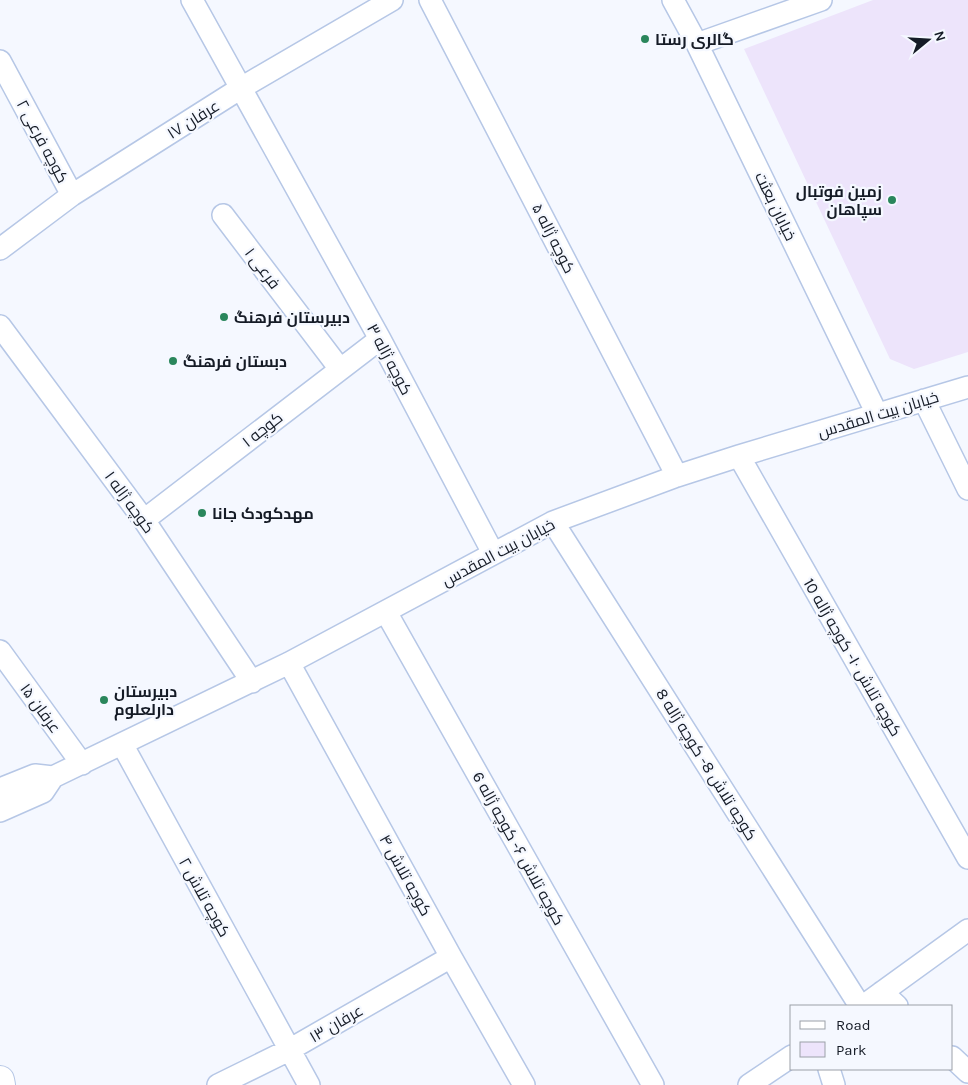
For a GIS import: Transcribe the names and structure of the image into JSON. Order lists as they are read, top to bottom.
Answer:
{
  "streets": {
    "street": [
      "عرفان ۱۷",
      "کوچه فرعی ۲",
      "خیابان بعثت",
      "کوچه ژاله ۵",
      "فرعی ۱",
      "کوچه ژاله ۳",
      "خیابان بیت المقدس",
      "کوچه ۱",
      "کوچه ژاله ۱",
      "کوچه تلاش ۱۰- کوچه ژاله 10",
      "عرفان ۱۵",
      "کوچه تلاش 8- کوچه ژاله 8",
      "کوچه تلاش ۶- کوچه ژاله 6",
      "کوچه تلاش ۴",
      "کوچه تلاش ۲",
      "عرفان ۱۳"
    ]
  },
  "crossings": [
    ["عرفان ۱۷", "کوچه فرعی ۲"],
    ["عرفان ۱۷", "کوچه ژاله ۳"],
    ["خیابان بعثت", "خیابان بیت المقدس"],
    ["کوچه ژاله ۵", "خیابان بیت المقدس"],
    ["فرعی ۱", "کوچه ۱"],
    ["کوچه ژاله ۳", "خیابان بیت المقدس"],
    ["کوچه ژاله ۳", "کوچه ۱"],
    ["خیابان بیت المقدس", "کوچه ژاله ۱"],
    ["خیابان بیت المقدس", "کوچه تلاش ۱۰- کوچه ژاله 10"],
    ["خیابان بیت المقدس", "عرفان ۱۵"],
    ["خیابان بیت المقدس", "کوچه تلاش 8- کوچه ژاله 8"],
    ["خیابان بیت المقدس", "کوچه تلاش ۶- کوچه ژاله 6"],
    ["خیابان بیت المقدس", "کوچه تلاش ۴"],
    ["خیابان بیت المقدس", "کوچه تلاش ۲"],
    ["کوچه ۱", "کوچه ژاله ۱"],
    ["کوچه تلاش ۴", "عرفان ۱۳"],
    ["کوچه تلاش ۲", "عرفان ۱۳"]
  ],
  "places": [
    "گالری رستا",
    "زمین فوتبال سپاهان",
    "دبیرستان فرهنگ",
    "دبستان فرهنگ",
    "مهدکودک جانا",
    "دبیرستان دارلعلوم"
  ],
  "legend": ["Road", "Park"],
  "north": "right"
}
